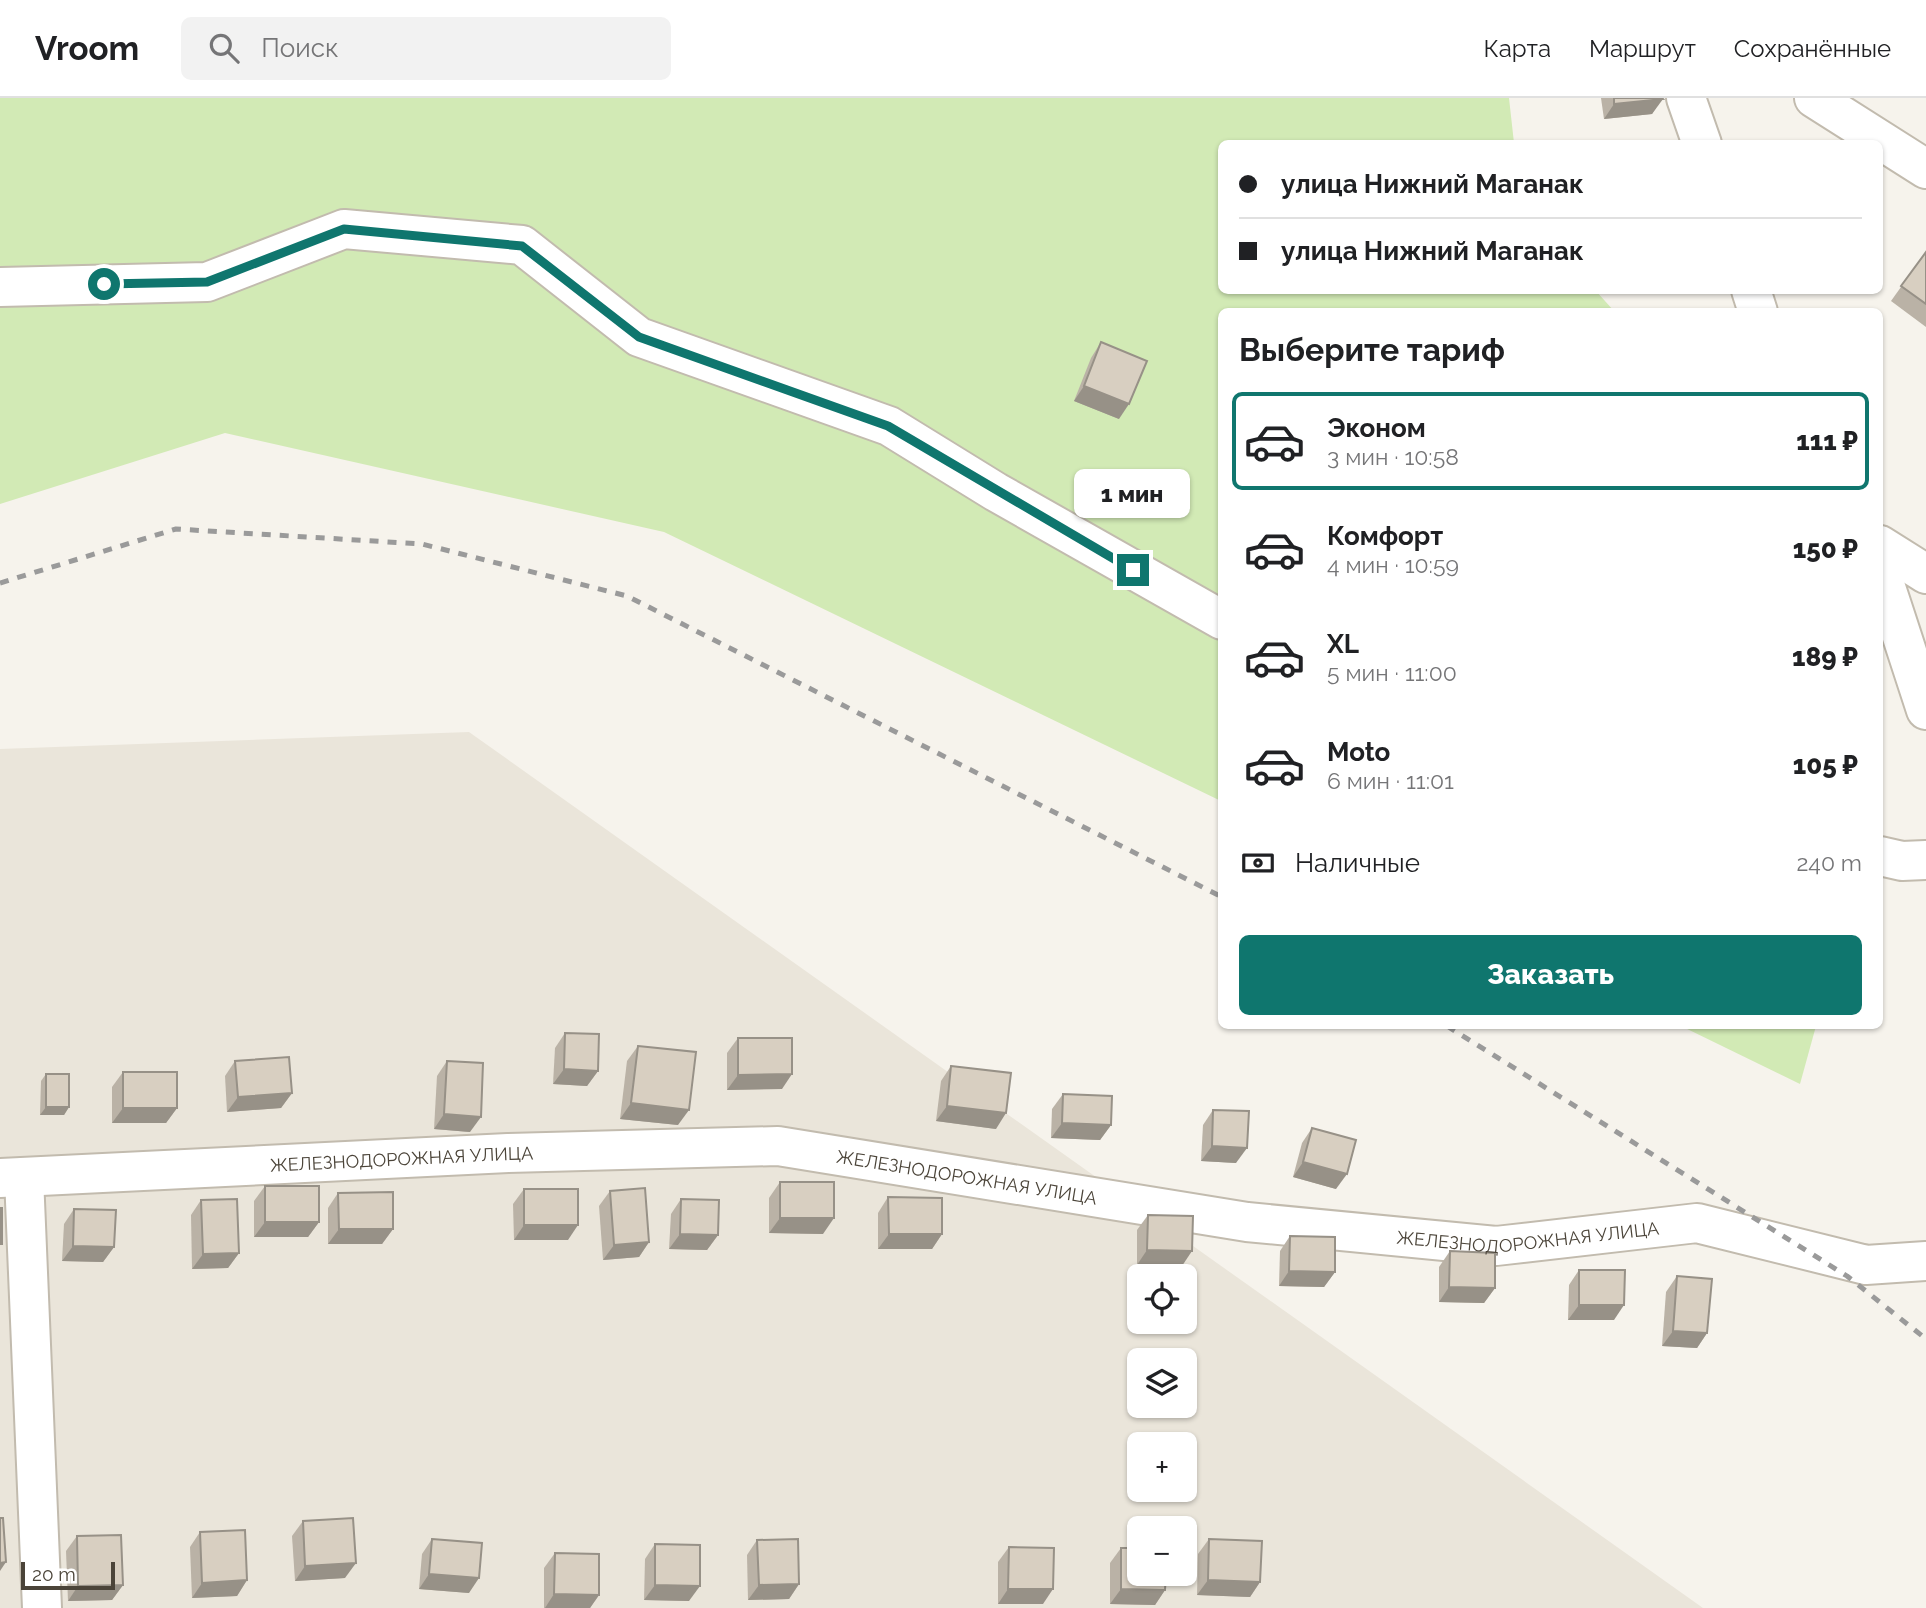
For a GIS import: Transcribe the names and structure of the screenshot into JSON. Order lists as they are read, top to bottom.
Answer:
{
  "streets": {
    "street": ["ЖЕЛЕЗНОДОРОЖНАЯ УЛИЦА"]
  },
  "scale_bar": "20 m",
  "page": {
    "header": "Vroom",
    "search": "Поиск",
    "nav": ["Карта", "Маршрут", "Сохранённые"],
    "banner": ["улица Нижний Маганак", "улица Нижний Маганак"],
    "heading": "Выберите тариф",
    "list": [
      {
        "name": "Эконом",
        "note": "3 мин · 10:58",
        "value": "111 ₽"
      },
      {
        "name": "Комфорт",
        "note": "4 мин · 10:59",
        "value": "150 ₽"
      },
      {
        "name": "XL",
        "note": "5 мин · 11:00",
        "value": "189 ₽"
      },
      {
        "name": "Moto",
        "note": "6 мин · 11:01",
        "value": "105 ₽"
      }
    ],
    "bubble": "1 мин",
    "pay": ["Наличные", "240 m"],
    "buttons": "Заказать",
    "map_buttons": ["+", "−"],
    "scale": "20 m"
  }
}
